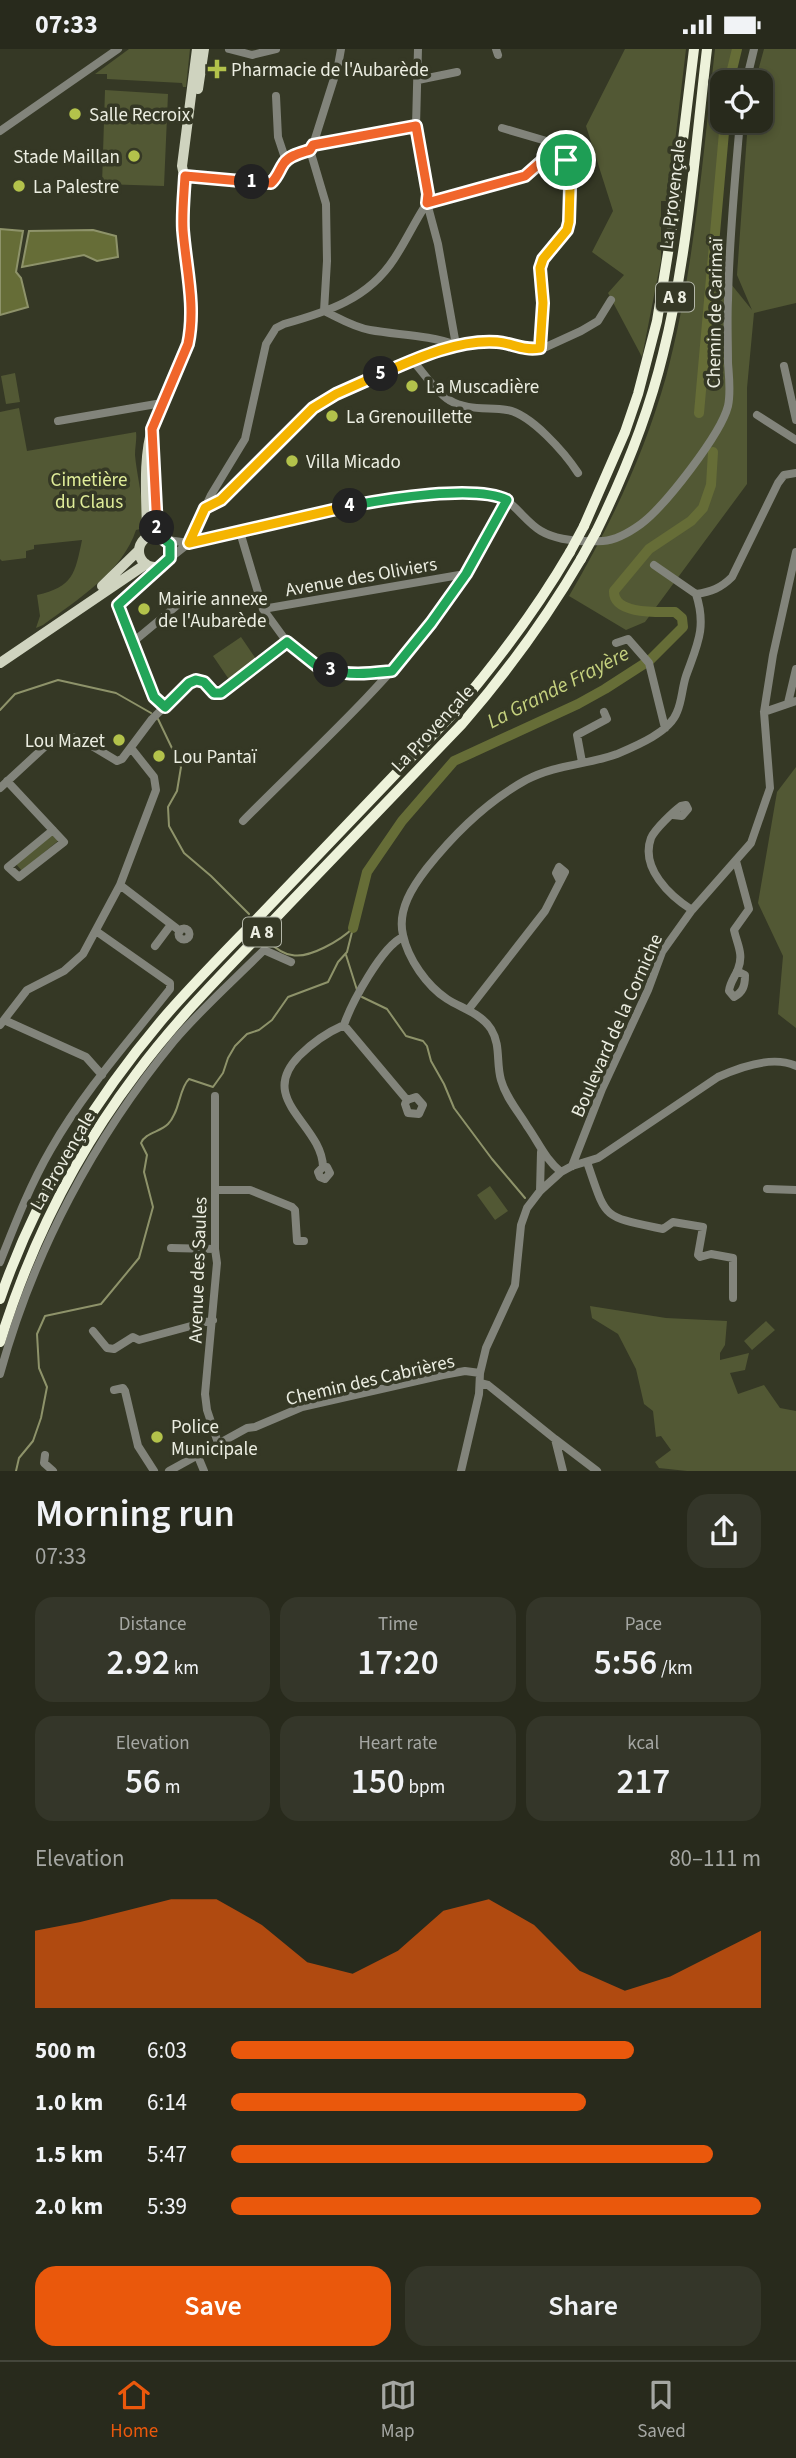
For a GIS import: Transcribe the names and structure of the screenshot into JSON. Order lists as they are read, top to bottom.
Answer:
{
  "streets": {
    "highway": ["La Provençale", "A 8"],
    "street": [
      "Chemin de Carimaï",
      "Avenue des Oliviers",
      "Boulevard de la Corniche",
      "Avenue des Saules",
      "Chemin des Cabrières"
    ]
  },
  "crossings": [
    ["Boulevard de la Corniche", "Chemin des Cabrières"],
    ["Avenue des Saules", "Chemin des Cabrières"]
  ],
  "water": ["La Grande Frayère"],
  "parks": ["Cimetière du Claus"],
  "places": {
    "health": ["Pharmacie de l'Aubarède"],
    "other": [
      "Salle Recroix",
      "Stade Maillan",
      "La Palestre",
      "La Muscadière",
      "La Grenouillette",
      "Villa Micado",
      "Mairie annexe de l'Aubarède",
      "Lou Mazet",
      "Lou Pantaï",
      "Police Municipale"
    ]
  },
  "page": {
    "status": "07:33",
    "pins": [
      "1",
      "5",
      "4",
      "2",
      "3"
    ],
    "heading": ["Morning run", "07:33"],
    "stats": [
      ["Distance", "2.92 km"],
      ["Time", "17:20"],
      ["Pace", "5:56 /km"],
      ["Elevation", "56 m"],
      ["Heart rate", "150 bpm"],
      ["kcal", "217"]
    ],
    "chart": ["Elevation", "80–111 m"],
    "list": [
      {
        "name": "500 m",
        "note": "6:03"
      },
      {
        "name": "1.0 km",
        "note": "6:14"
      },
      {
        "name": "1.5 km",
        "note": "5:47"
      },
      {
        "name": "2.0 km",
        "note": "5:39"
      }
    ],
    "buttons": ["Save", "Share"],
    "tabs": ["Home", "Map", "Saved"]
  }
}
